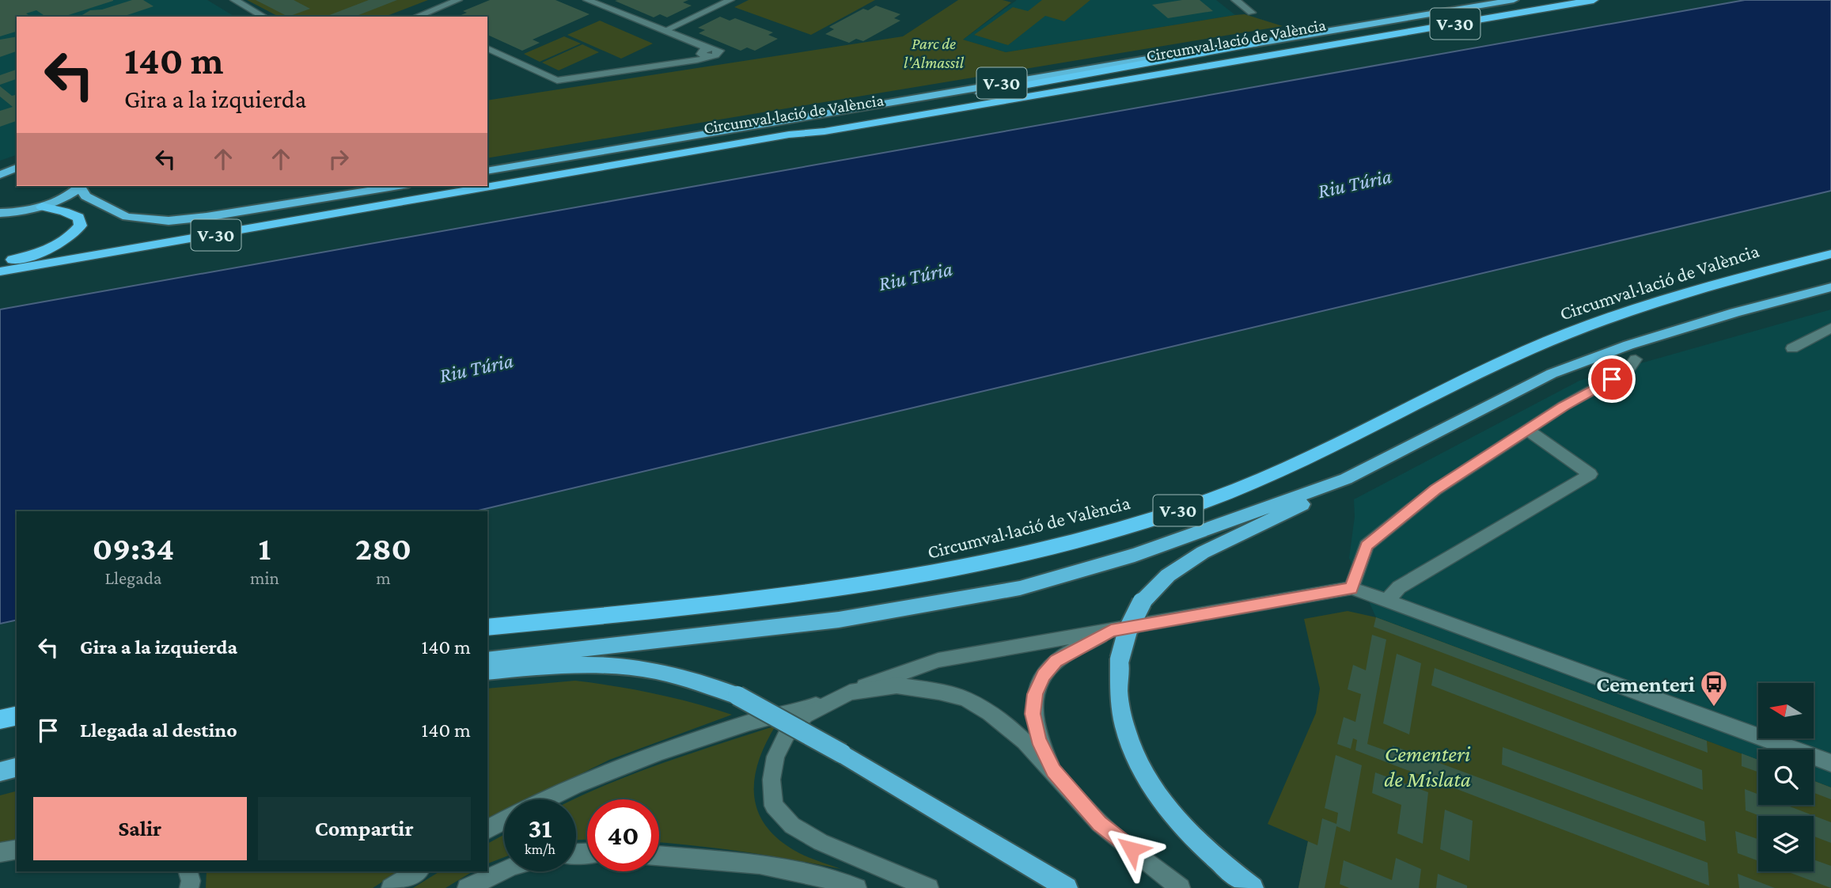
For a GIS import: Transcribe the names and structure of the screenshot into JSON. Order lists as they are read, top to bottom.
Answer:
{
  "streets": {
    "highway": ["V-30", "Circumval·lació de València"]
  },
  "water": ["Riu Túria"],
  "parks": ["Parc de l'Almassil", "Cementeri de Mislata"],
  "places": {
    "bus stop": ["Cementeri"]
  },
  "north": "left",
  "page": {
    "turn": ["140 m", "Gira a la izquierda"],
    "eta": [
      "09:34",
      "Llegada",
      "1",
      "min",
      "280",
      "m"
    ],
    "list": [
      {
        "name": "Gira a la izquierda",
        "value": "140 m"
      },
      {
        "name": "Llegada al destino",
        "value": "140 m"
      }
    ],
    "buttons": ["Salir", "Compartir"],
    "speed": "31 km/h",
    "limit": "40"
  }
}
